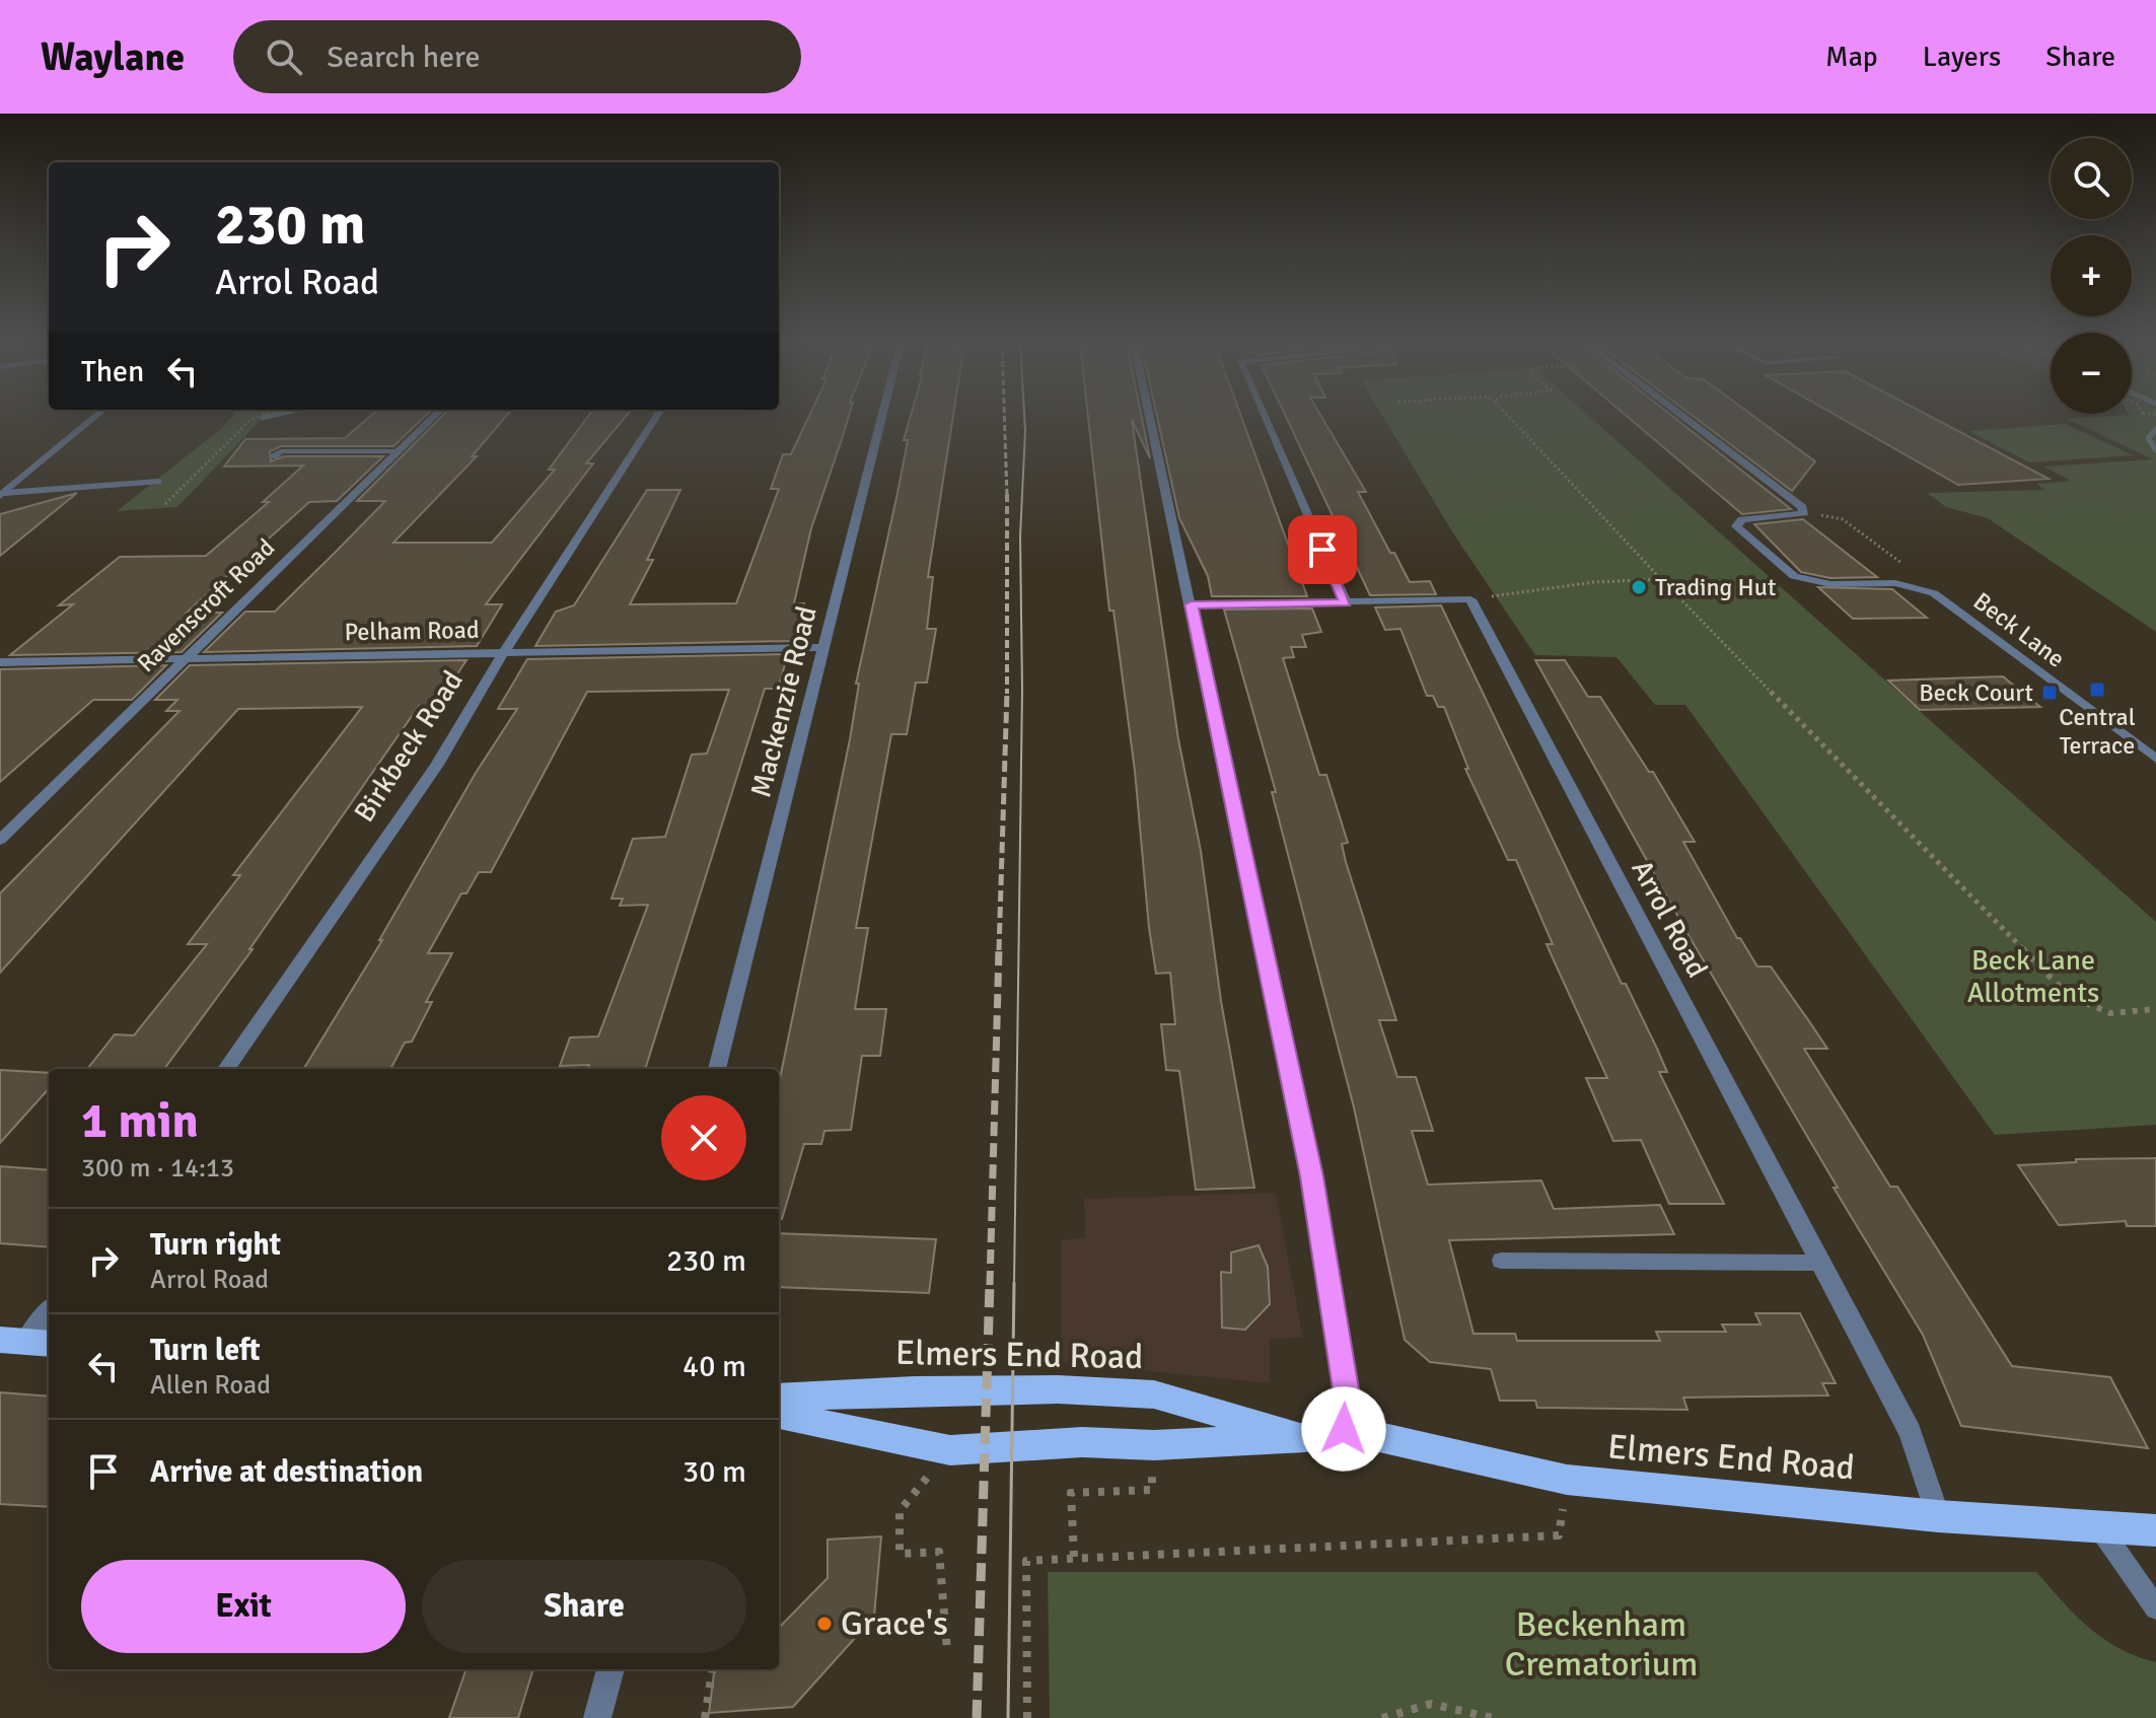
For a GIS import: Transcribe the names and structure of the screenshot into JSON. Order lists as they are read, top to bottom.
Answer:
{
  "streets": {
    "main road": ["Elmers End Road"],
    "street": [
      "Ravenscroft Road",
      "Beck Lane",
      "Pelham Road",
      "Mackenzie Road",
      "Birkbeck Road",
      "Arrol Road"
    ]
  },
  "crossings": [
    ["Ravenscroft Road", "Pelham Road"],
    ["Pelham Road", "Mackenzie Road"],
    ["Pelham Road", "Birkbeck Road"],
    ["Arrol Road", "Elmers End Road"]
  ],
  "parks": ["Beck Lane Allotments", "Beckenham Crematorium"],
  "places": {
    "other": ["Trading Hut", "Grace's"],
    "transit": ["Central Terrace", "Beck Court"]
  },
  "page": {
    "header": "Waylane",
    "search": "Search here",
    "nav": ["Map", "Layers", "Share"],
    "map_buttons": ["+", "−"],
    "turn": ["230 m", "Arrol Road"],
    "then": "Then",
    "heading": ["1 min", "300 m · 14:13"],
    "list": [
      {
        "name": "Turn right",
        "note": "Arrol Road",
        "value": "230 m"
      },
      {
        "name": "Turn left",
        "note": "Allen Road",
        "value": "40 m"
      },
      {
        "name": "Arrive at destination",
        "value": "30 m"
      }
    ],
    "buttons": ["Exit", "Share"]
  }
}
